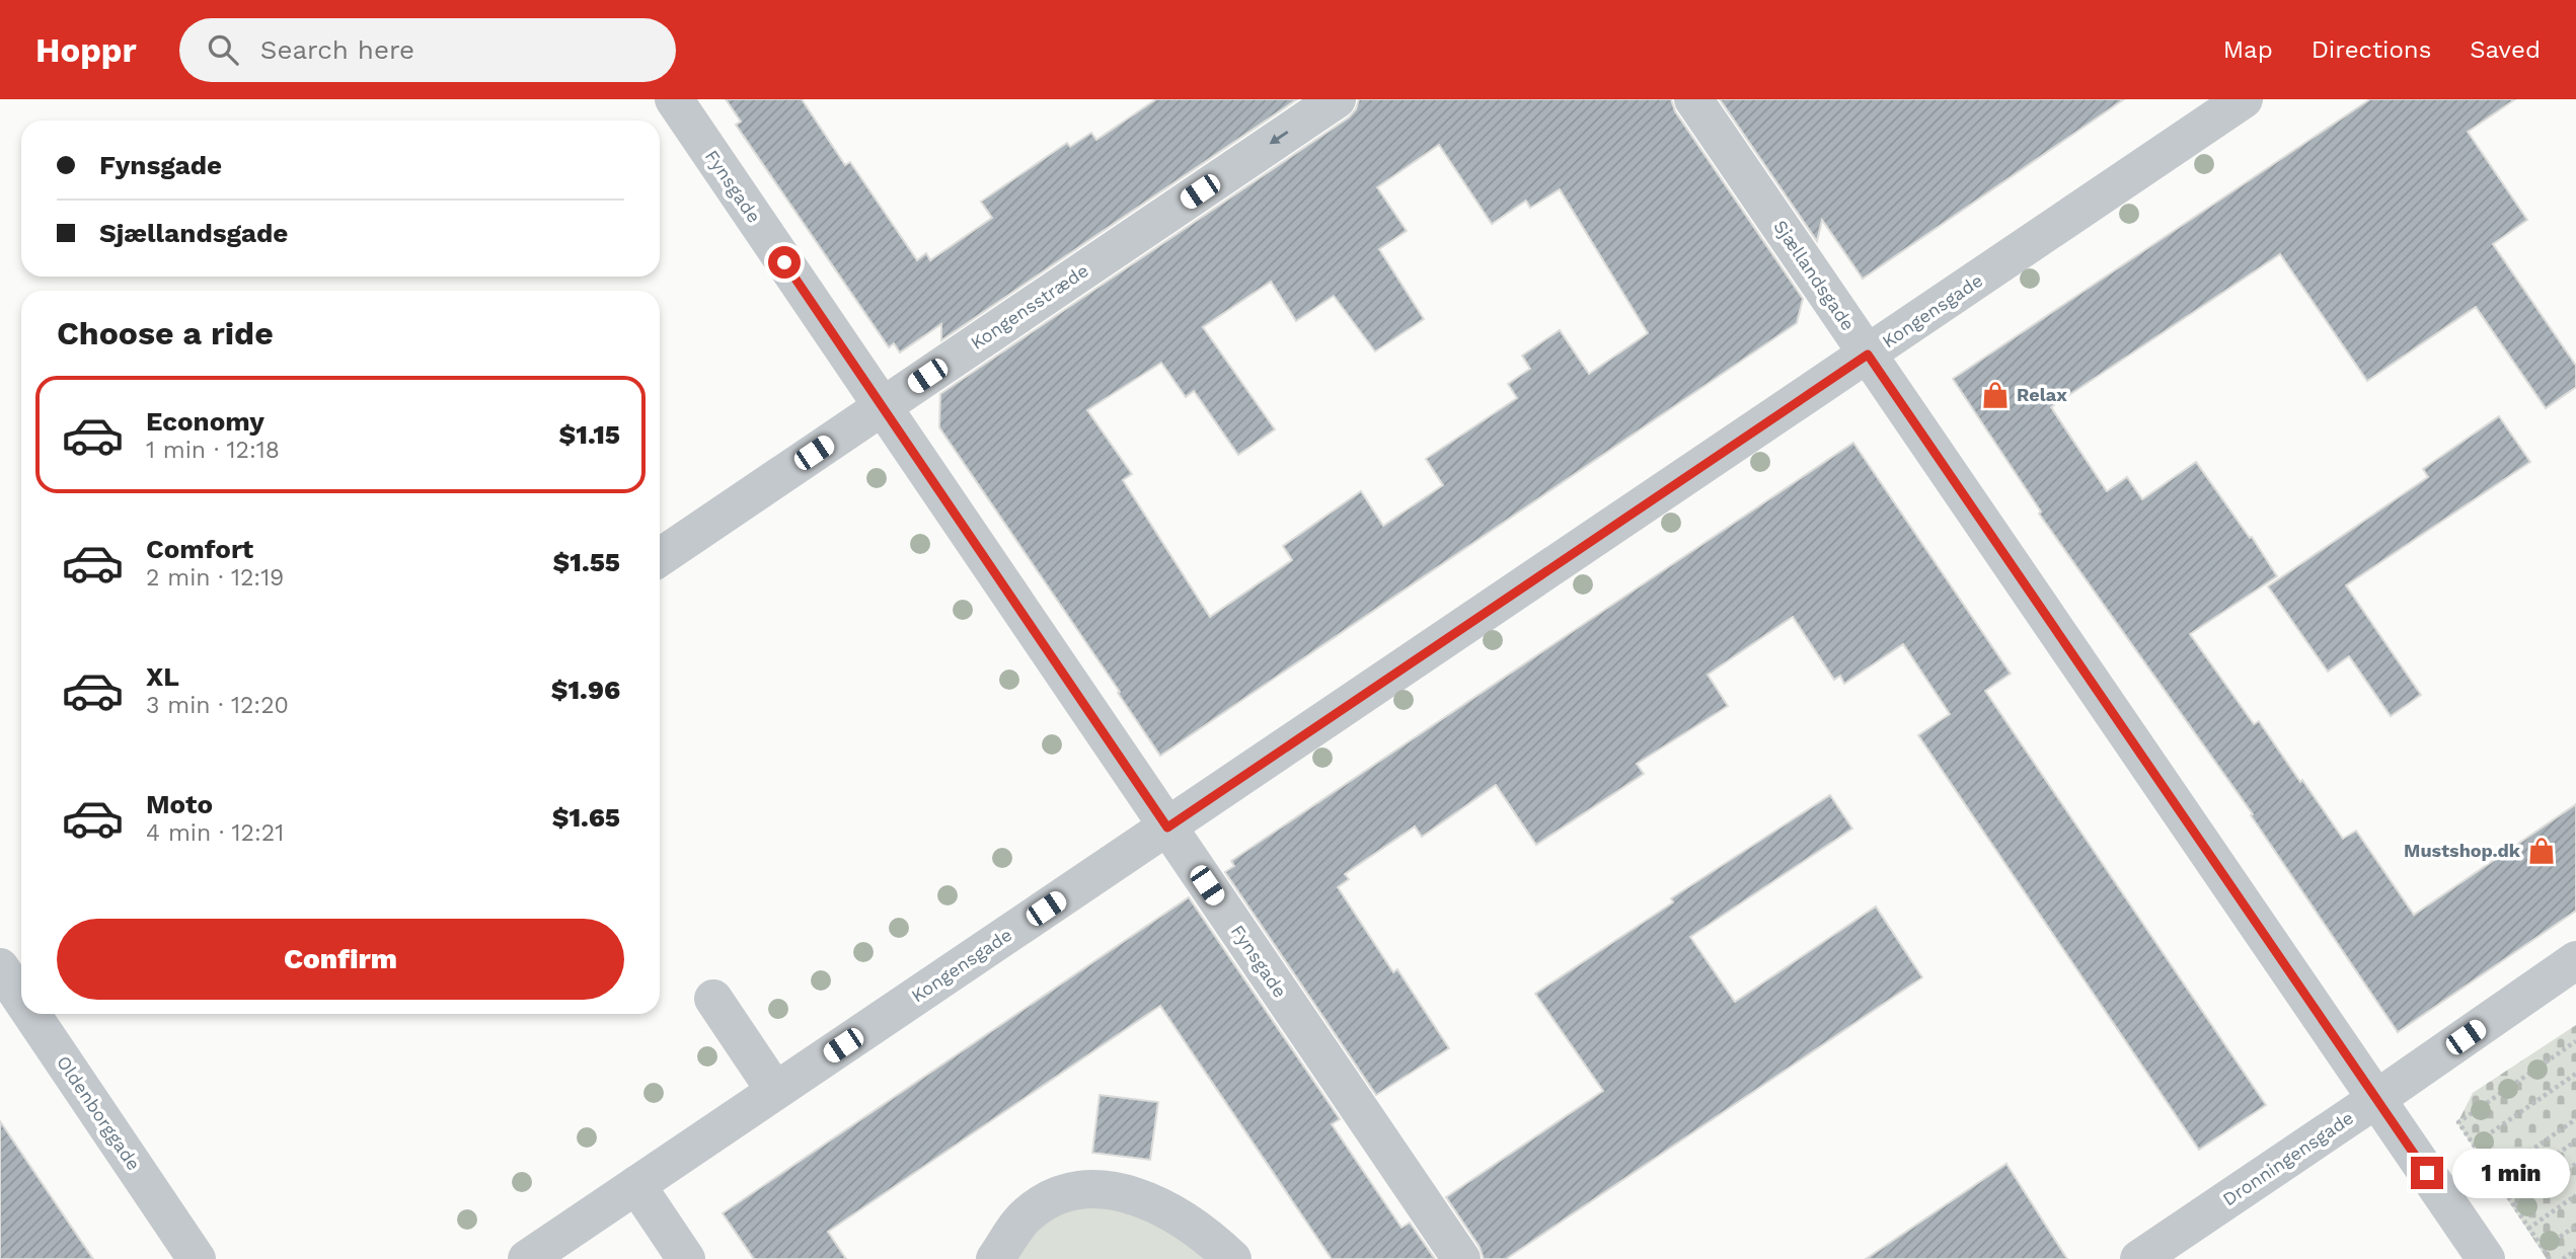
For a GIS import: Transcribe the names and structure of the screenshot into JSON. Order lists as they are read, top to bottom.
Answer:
{
  "streets": {
    "street": [
      "Fynsgade",
      "Sjællandsgade",
      "Kongensstræde",
      "Kongensgade",
      "Oldenborggade",
      "Dronningensgade"
    ]
  },
  "crossings": [
    ["Fynsgade", "Kongensstræde"],
    ["Fynsgade", "Kongensgade"],
    ["Sjællandsgade", "Kongensgade"],
    ["Sjællandsgade", "Dronningensgade"]
  ],
  "one_way": ["Kongensstræde"],
  "places": {
    "shop": ["Relax", "Mustshop.dk"]
  },
  "page": {
    "header": "Hoppr",
    "search": "Search here",
    "nav": ["Map", "Directions", "Saved"],
    "banner": ["Fynsgade", "Sjællandsgade"],
    "heading": "Choose a ride",
    "list": [
      {
        "name": "Economy",
        "note": "1 min · 12:18",
        "value": "$1.15"
      },
      {
        "name": "Comfort",
        "note": "2 min · 12:19",
        "value": "$1.55"
      },
      {
        "name": "XL",
        "note": "3 min · 12:20",
        "value": "$1.96"
      },
      {
        "name": "Moto",
        "note": "4 min · 12:21",
        "value": "$1.65"
      }
    ],
    "buttons": "Confirm",
    "bubble": "1 min"
  }
}
